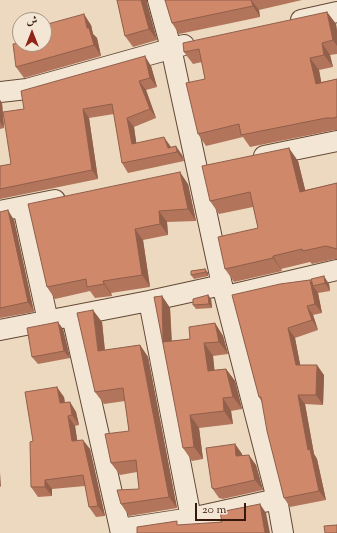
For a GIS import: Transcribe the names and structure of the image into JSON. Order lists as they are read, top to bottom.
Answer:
{
  "scale_bar": "20 m",
  "north": "top"
}
